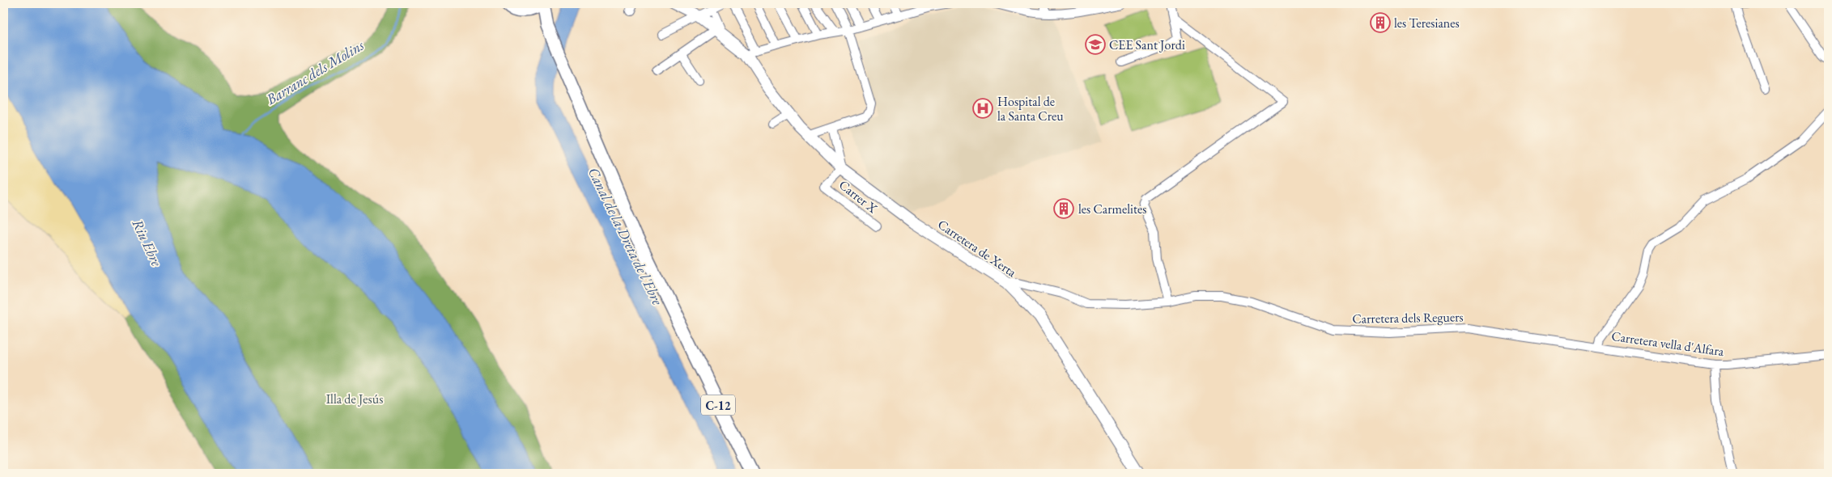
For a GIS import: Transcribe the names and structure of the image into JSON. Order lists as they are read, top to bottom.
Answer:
{
  "streets": {
    "main road": ["Carretera de Xerta", "C-12"],
    "street": ["Carrer X", "Carretera dels Reguers", "Carretera vella d'Alfara"]
  },
  "crossings": [
    ["Carrer X", "Carretera de Xerta"],
    ["Carretera de Xerta", "Carretera dels Reguers"],
    ["Carretera dels Reguers", "Carretera vella d'Alfara"]
  ],
  "water": ["Barranc dels Molins", "Canal de la Dreta de l'Ebre", "Riu Ebre"],
  "parks": ["Illa de Jesús"],
  "places": {
    "building": ["les Teresianes", "les Carmelites"],
    "school or university": ["CEE Sant Jordi"],
    "hospital": ["Hospital de la Santa Creu"]
  }
}
